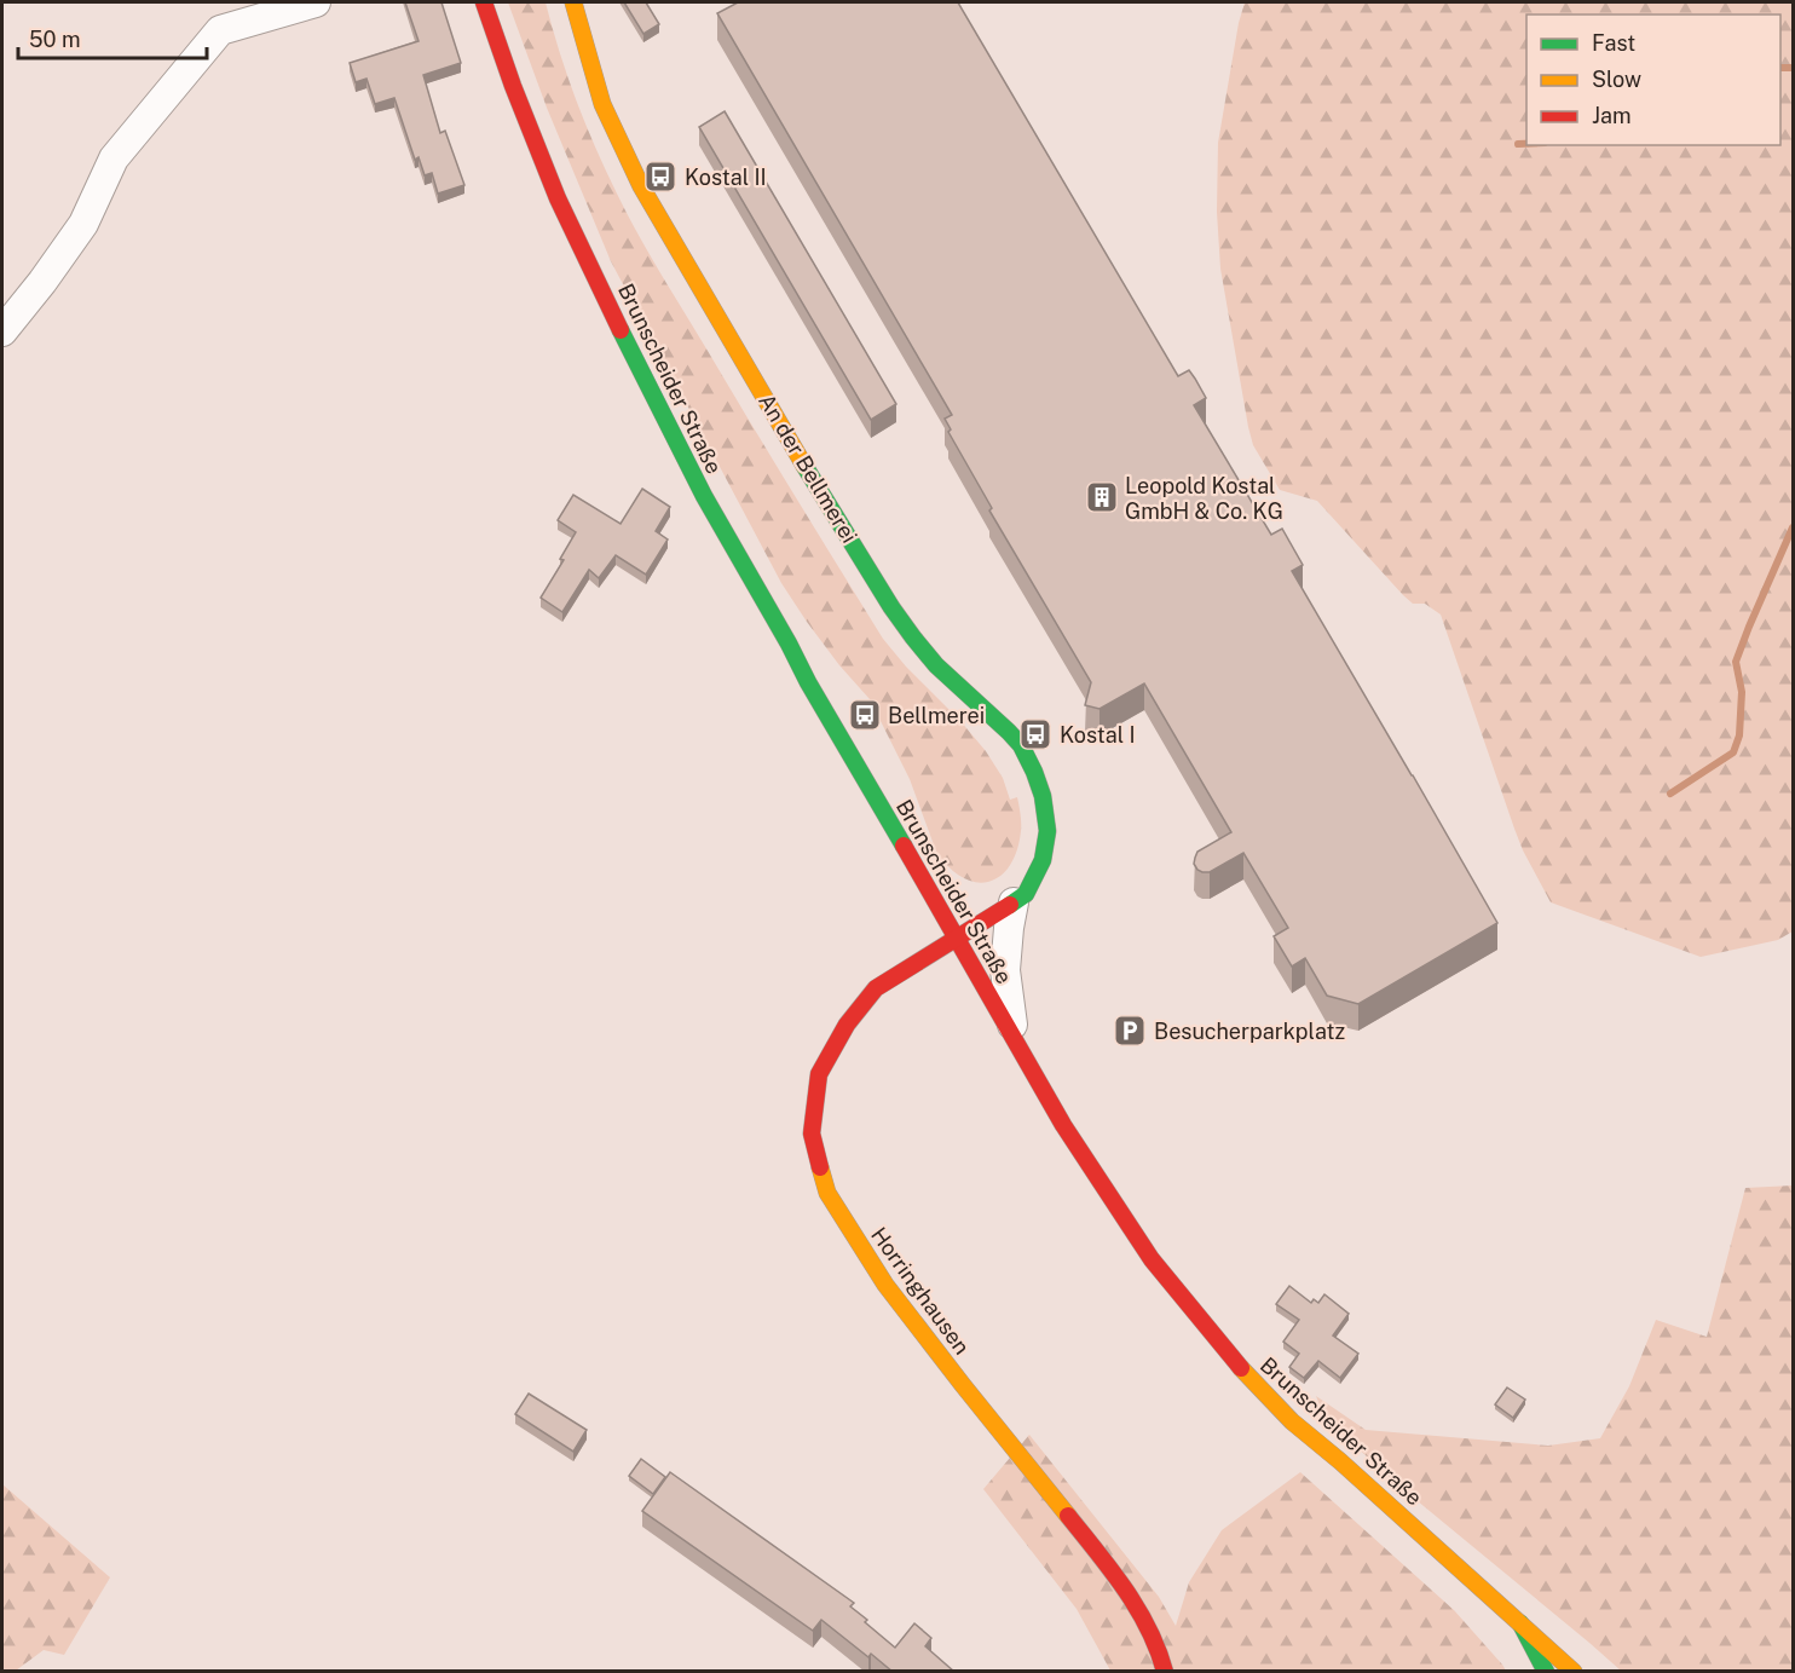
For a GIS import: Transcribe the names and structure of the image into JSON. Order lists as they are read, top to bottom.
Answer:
{
  "streets": {
    "main road": ["Brunscheider Straße", "An der Bellmerei", "Horringhausen"]
  },
  "crossings": [
    ["Brunscheider Straße", "An der Bellmerei"],
    ["Brunscheider Straße", "Horringhausen"],
    ["An der Bellmerei", "Horringhausen"]
  ],
  "places": {
    "bus stop": ["Kostal II", "Bellmerei", "Kostal I"],
    "building": ["Leopold Kostal GmbH & Co. KG"],
    "parking": ["Besucherparkplatz"]
  },
  "legend": ["Fast", "Slow", "Jam"],
  "scale_bar": "50 m"
}
